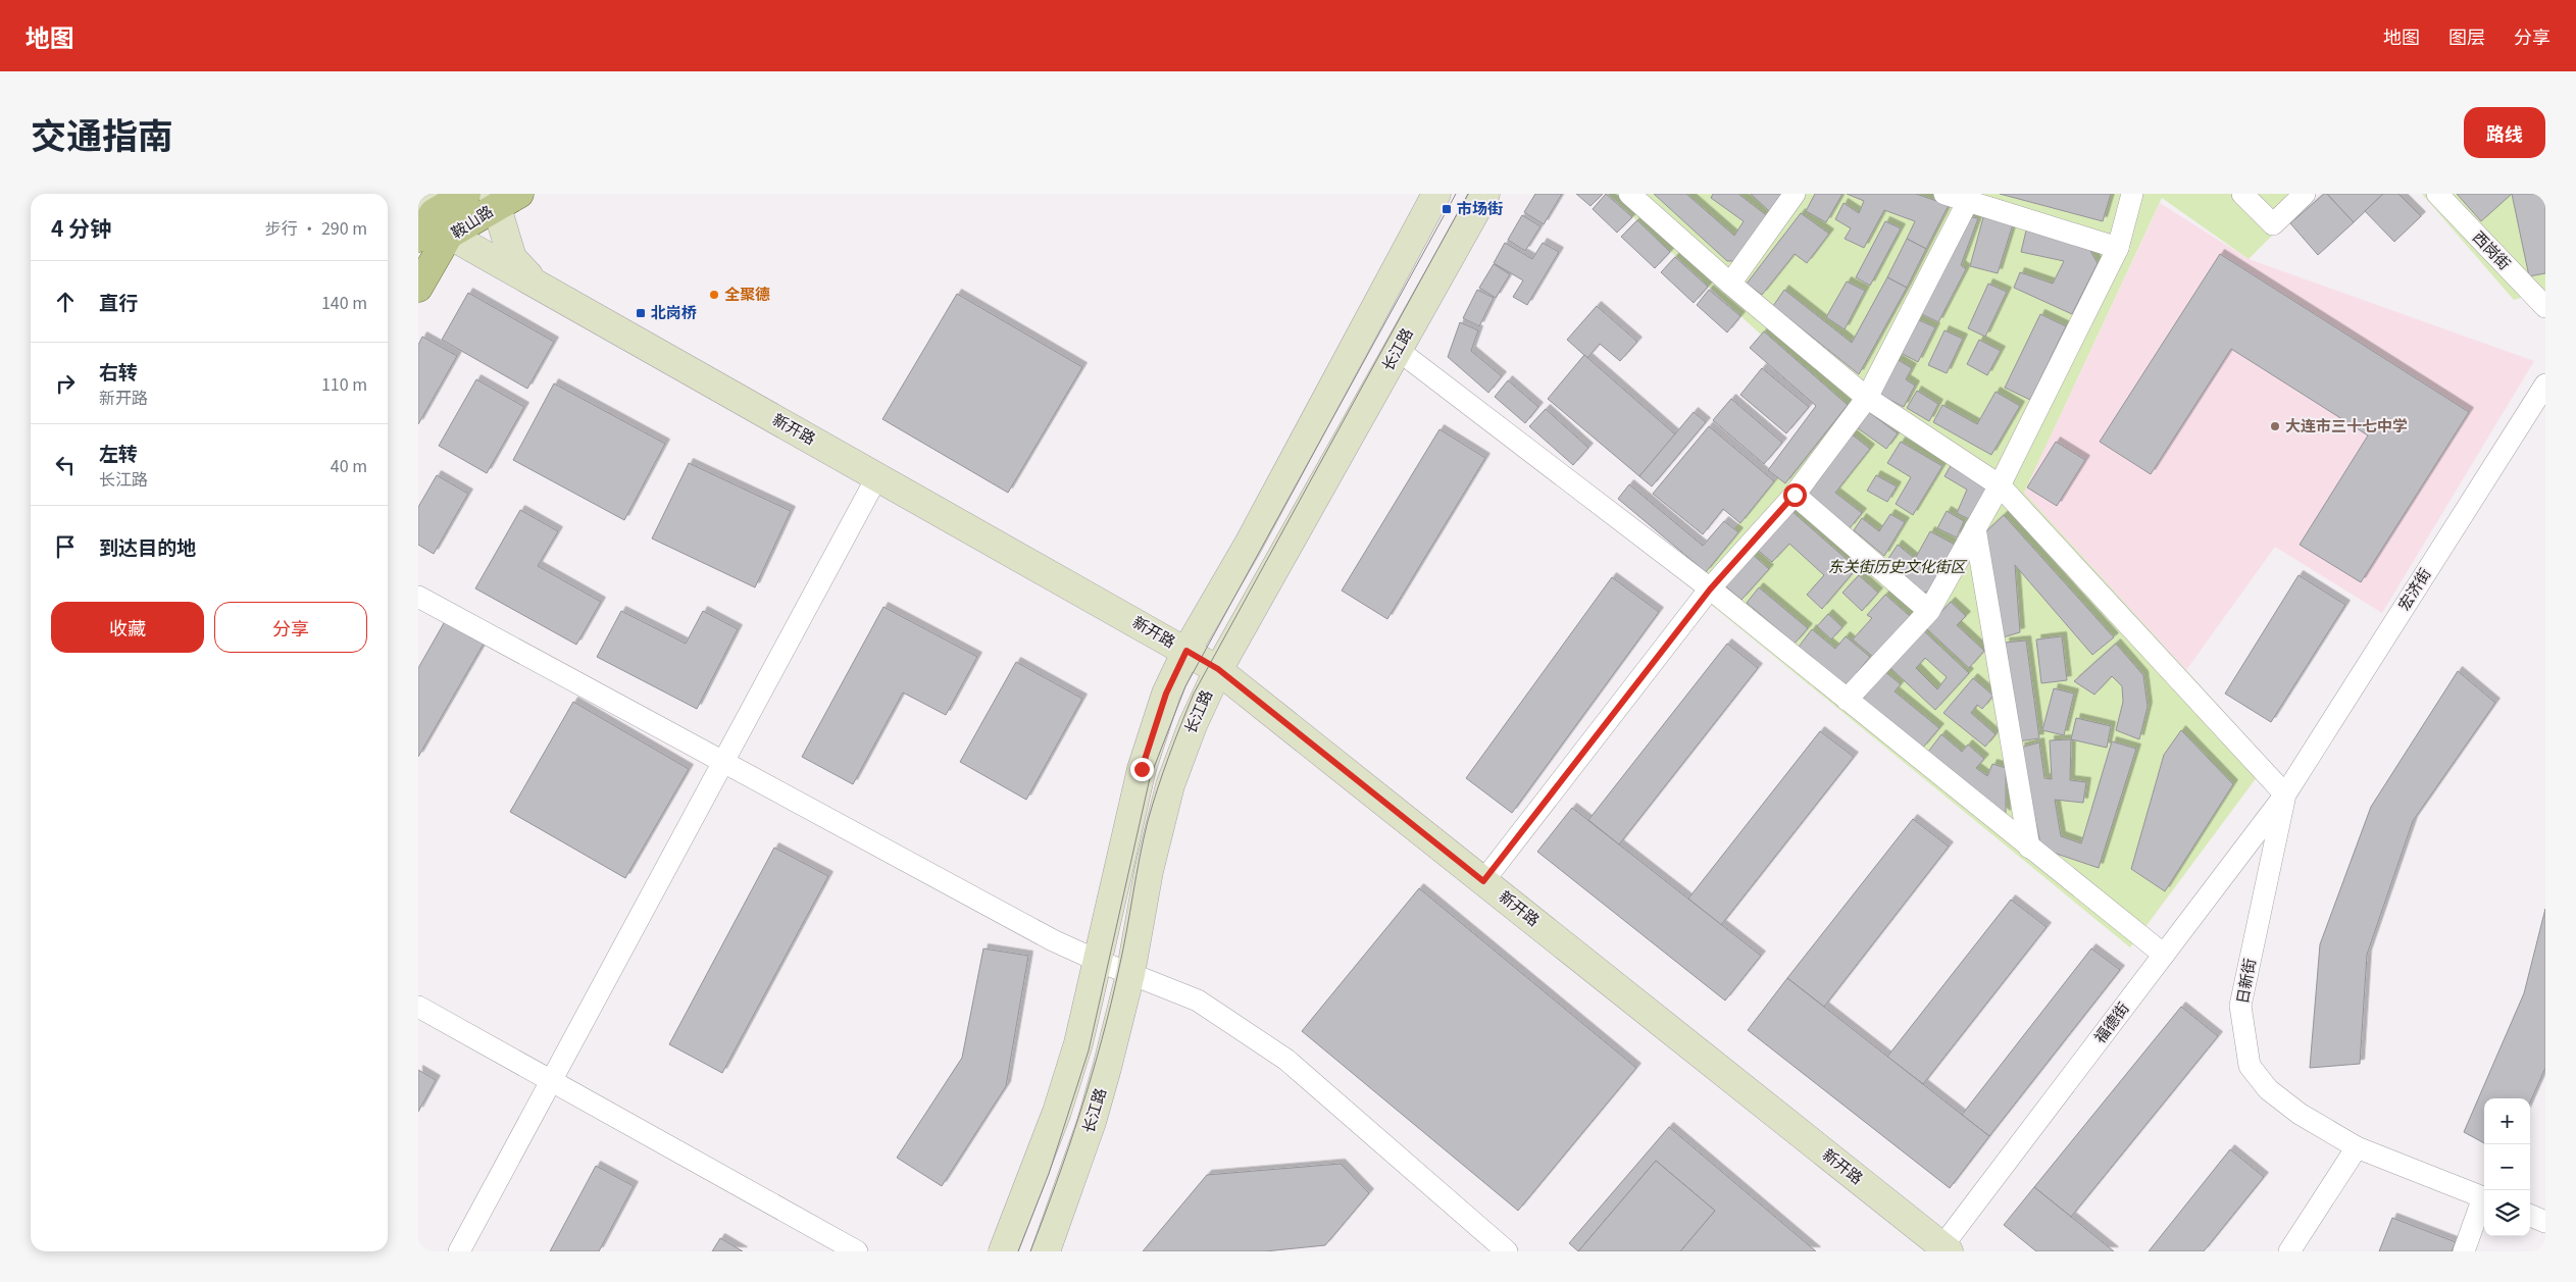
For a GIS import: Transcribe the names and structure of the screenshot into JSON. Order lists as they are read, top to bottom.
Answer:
{
  "streets": {
    "main road": ["鞍山路", "长江路", "新开路"],
    "street": [
      "西岗街",
      "宏济街",
      "日新街",
      "福德街"
    ]
  },
  "crossings": [
    ["鞍山路", "新开路"],
    ["长江路", "新开路"],
    ["新开路", "福德街"],
    ["宏济街", "日新街"],
    ["宏济街", "福德街"],
    ["日新街", "福德街"]
  ],
  "parks": ["东关街历史文化街区"],
  "places": {
    "transit": ["市场街", "北岗桥"],
    "other": ["全聚德", "大连市三十七中学"]
  },
  "page": {
    "header": "地图",
    "nav": ["地图", "图层", "分享"],
    "title": "交通指南",
    "buttons": [
      "路线",
      ["收藏", "分享"]
    ],
    "heading": ["4 分钟", "步行 · 290 m"],
    "list": [
      ["直行", "140 m"],
      ["右转", "新开路", "110 m"],
      ["左转", "长江路", "40 m"],
      "到达目的地"
    ],
    "map_buttons": ["+", "−"]
  }
}
